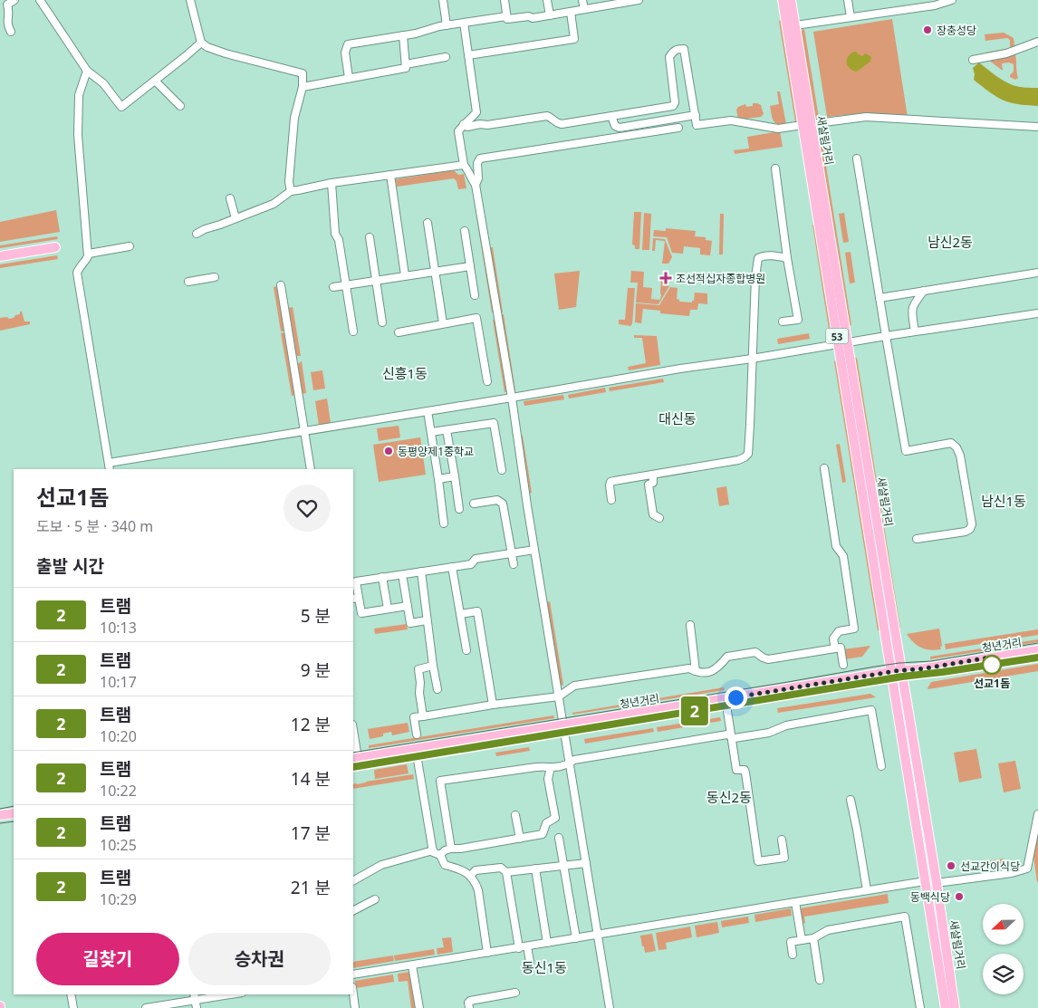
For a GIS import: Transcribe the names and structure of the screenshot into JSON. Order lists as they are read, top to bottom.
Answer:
{
  "streets": {
    "main road": ["새살림거리", "53", "청년거리"]
  },
  "crossings": [
    ["새살림거리", "청년거리"]
  ],
  "districts": [
    "남신2동",
    "신흥1동",
    "대신동",
    "남신1동",
    "동신2동",
    "동신1동"
  ],
  "places": {
    "other": [
      "장충성당",
      "동평양제1중학교",
      "선교1돔",
      "선교간이식당",
      "동백식당"
    ],
    "health": ["조선적십자종합병원"]
  },
  "lines": ["tram line 2"],
  "north": "left",
  "page": {
    "on_map": "2",
    "heading": [
      ["선교1돔", "도보 · 5 분 · 340 m"],
      "출발 시간"
    ],
    "list": [
      {
        "mark": "2",
        "name": "트램",
        "note": "10:13",
        "value": "5 분"
      },
      {
        "mark": "2",
        "name": "트램",
        "note": "10:17",
        "value": "9 분"
      },
      {
        "mark": "2",
        "name": "트램",
        "note": "10:20",
        "value": "12 분"
      },
      {
        "mark": "2",
        "name": "트램",
        "note": "10:22",
        "value": "14 분"
      },
      {
        "mark": "2",
        "name": "트램",
        "note": "10:25",
        "value": "17 분"
      },
      {
        "mark": "2",
        "name": "트램",
        "note": "10:29",
        "value": "21 분"
      }
    ],
    "buttons": ["길찾기", "승차권"]
  }
}
